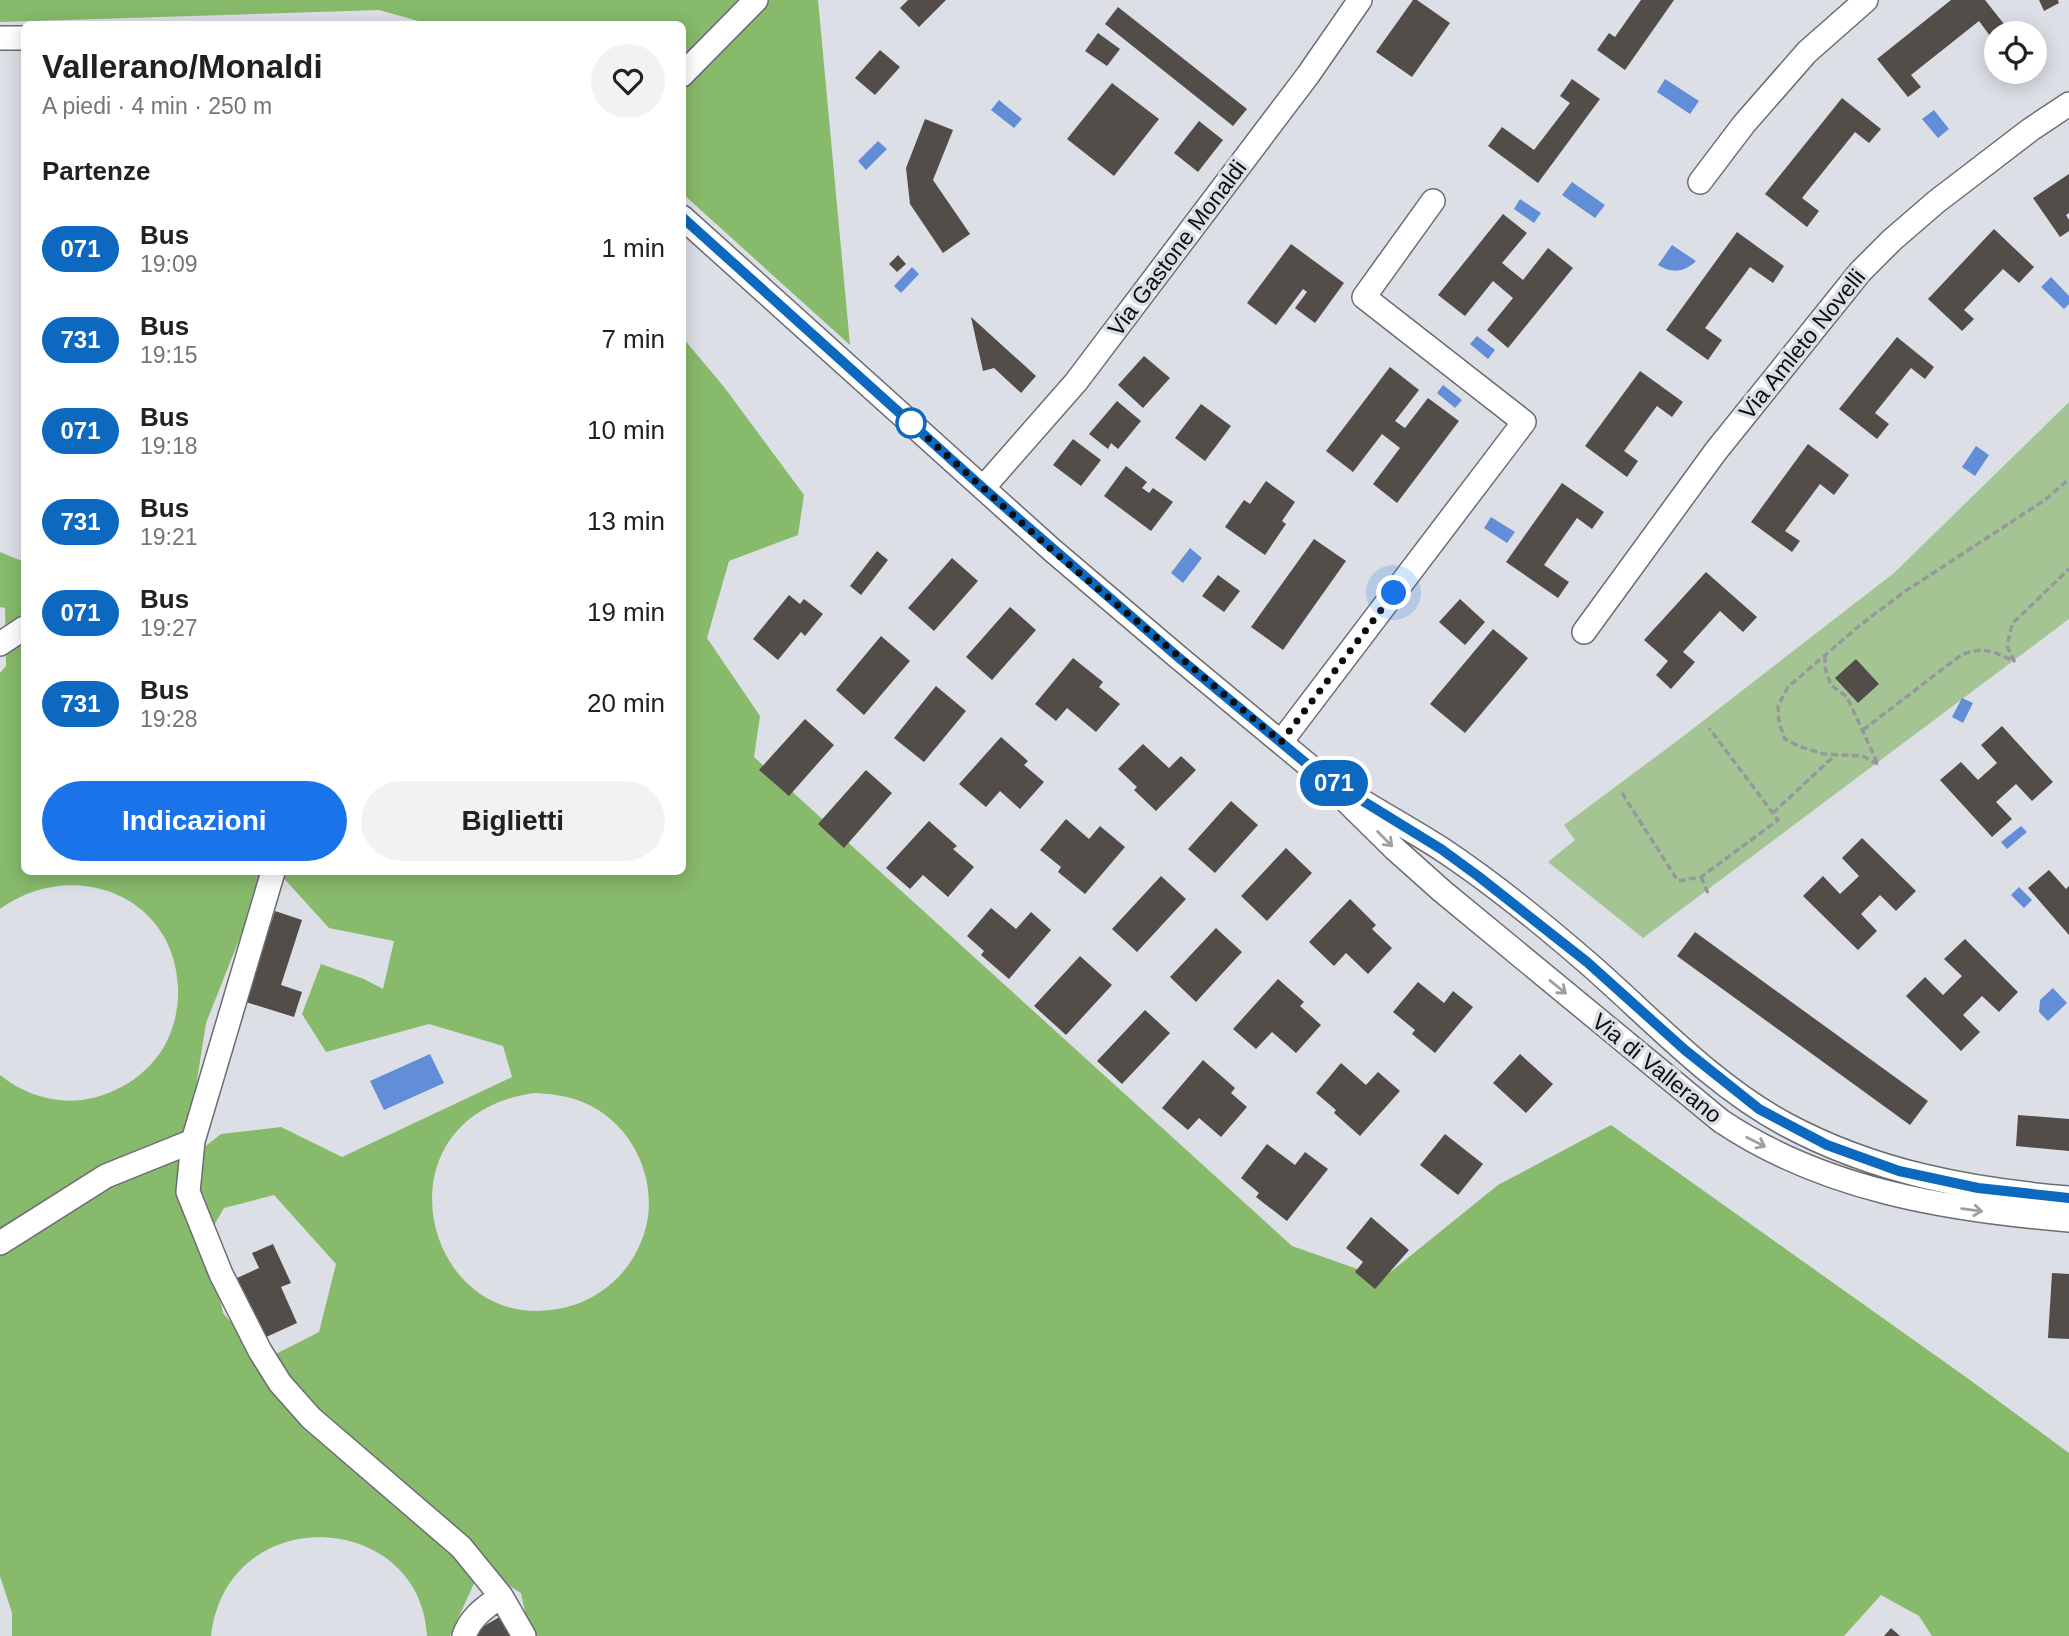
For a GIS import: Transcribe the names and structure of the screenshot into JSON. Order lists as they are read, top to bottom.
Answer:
{
  "streets": {
    "street": ["Via Gastone Monaldi", "Via Amleto Novelli", "Via di Vallerano"]
  },
  "crossings": [
    ["Via Gastone Monaldi", "Via di Vallerano"]
  ],
  "lines": ["bus line 071"],
  "page": {
    "on_map": "071",
    "heading": [
      ["Vallerano/Monaldi", "A piedi · 4 min · 250 m"],
      "Partenze"
    ],
    "list": [
      {
        "mark": "071",
        "name": "Bus",
        "note": "19:09",
        "value": "1 min"
      },
      {
        "mark": "731",
        "name": "Bus",
        "note": "19:15",
        "value": "7 min"
      },
      {
        "mark": "071",
        "name": "Bus",
        "note": "19:18",
        "value": "10 min"
      },
      {
        "mark": "731",
        "name": "Bus",
        "note": "19:21",
        "value": "13 min"
      },
      {
        "mark": "071",
        "name": "Bus",
        "note": "19:27",
        "value": "19 min"
      },
      {
        "mark": "731",
        "name": "Bus",
        "note": "19:28",
        "value": "20 min"
      }
    ],
    "buttons": ["Indicazioni", "Biglietti"]
  }
}
